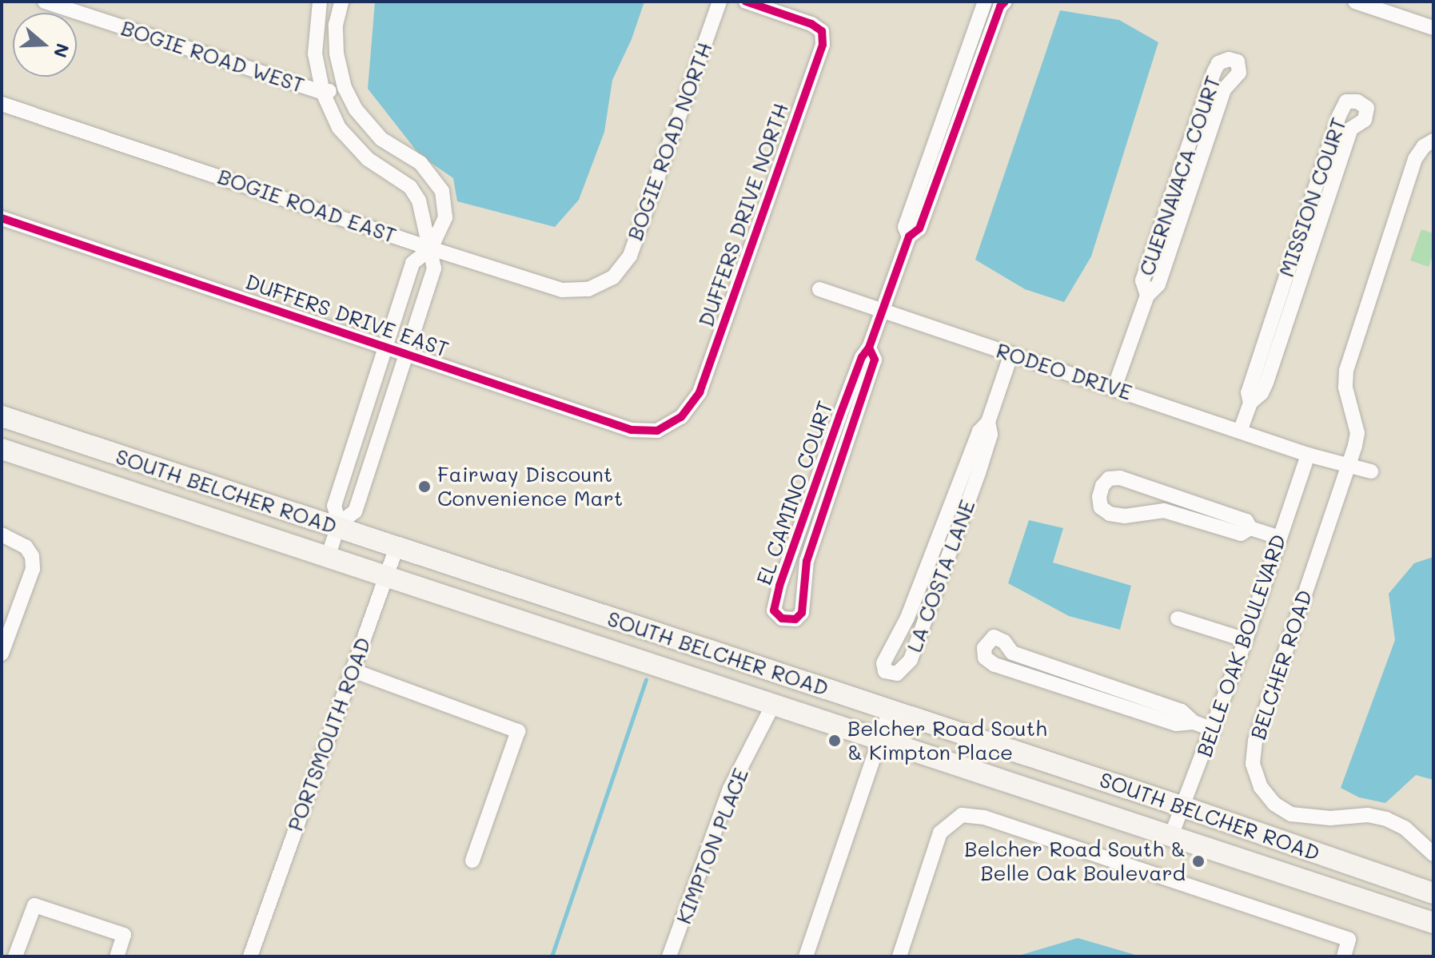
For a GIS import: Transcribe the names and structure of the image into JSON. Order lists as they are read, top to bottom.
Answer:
{
  "streets": {
    "main road": ["SOUTH BELCHER ROAD"],
    "street": [
      "BOGIE ROAD WEST",
      "BOGIE ROAD NORTH",
      "CUERNAVACA COURT",
      "MISSION COURT",
      "BOGIE ROAD EAST",
      "DUFFERS DRIVE NORTH",
      "DUFFERS DRIVE EAST",
      "RODEO DRIVE",
      "EL CAMINO COURT",
      "LA COSTA LANE",
      "BELLE OAK BOULEVARD",
      "BELCHER ROAD",
      "PORTSMOUTH ROAD",
      "KIMPTON PLACE"
    ]
  },
  "crossings": [
    ["BOGIE ROAD NORTH", "BOGIE ROAD EAST"],
    ["CUERNAVACA COURT", "RODEO DRIVE"],
    ["MISSION COURT", "RODEO DRIVE"],
    ["DUFFERS DRIVE NORTH", "DUFFERS DRIVE EAST"],
    ["RODEO DRIVE", "EL CAMINO COURT"],
    ["RODEO DRIVE", "LA COSTA LANE"],
    ["RODEO DRIVE", "BELLE OAK BOULEVARD"],
    ["SOUTH BELCHER ROAD", "BELLE OAK BOULEVARD"],
    ["SOUTH BELCHER ROAD", "PORTSMOUTH ROAD"],
    ["SOUTH BELCHER ROAD", "KIMPTON PLACE"]
  ],
  "places": ["Fairway Discount Convenience Mart", "Belcher Road South & Kimpton Place", "Belcher Road South & Belle Oak Boulevard"],
  "north": "right"
}
